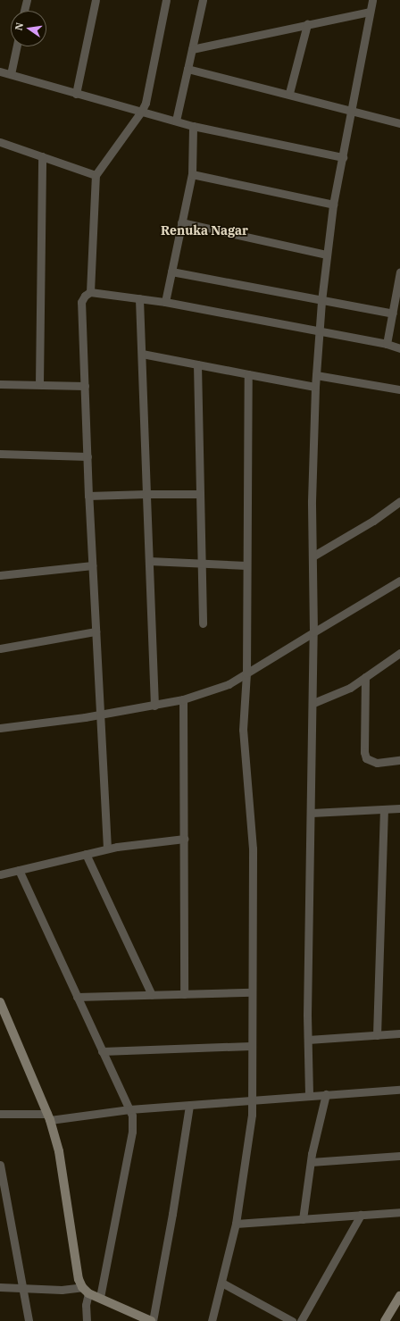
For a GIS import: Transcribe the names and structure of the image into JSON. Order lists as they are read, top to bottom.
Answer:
{
  "districts": ["Renuka Nagar"],
  "north": "left"
}
